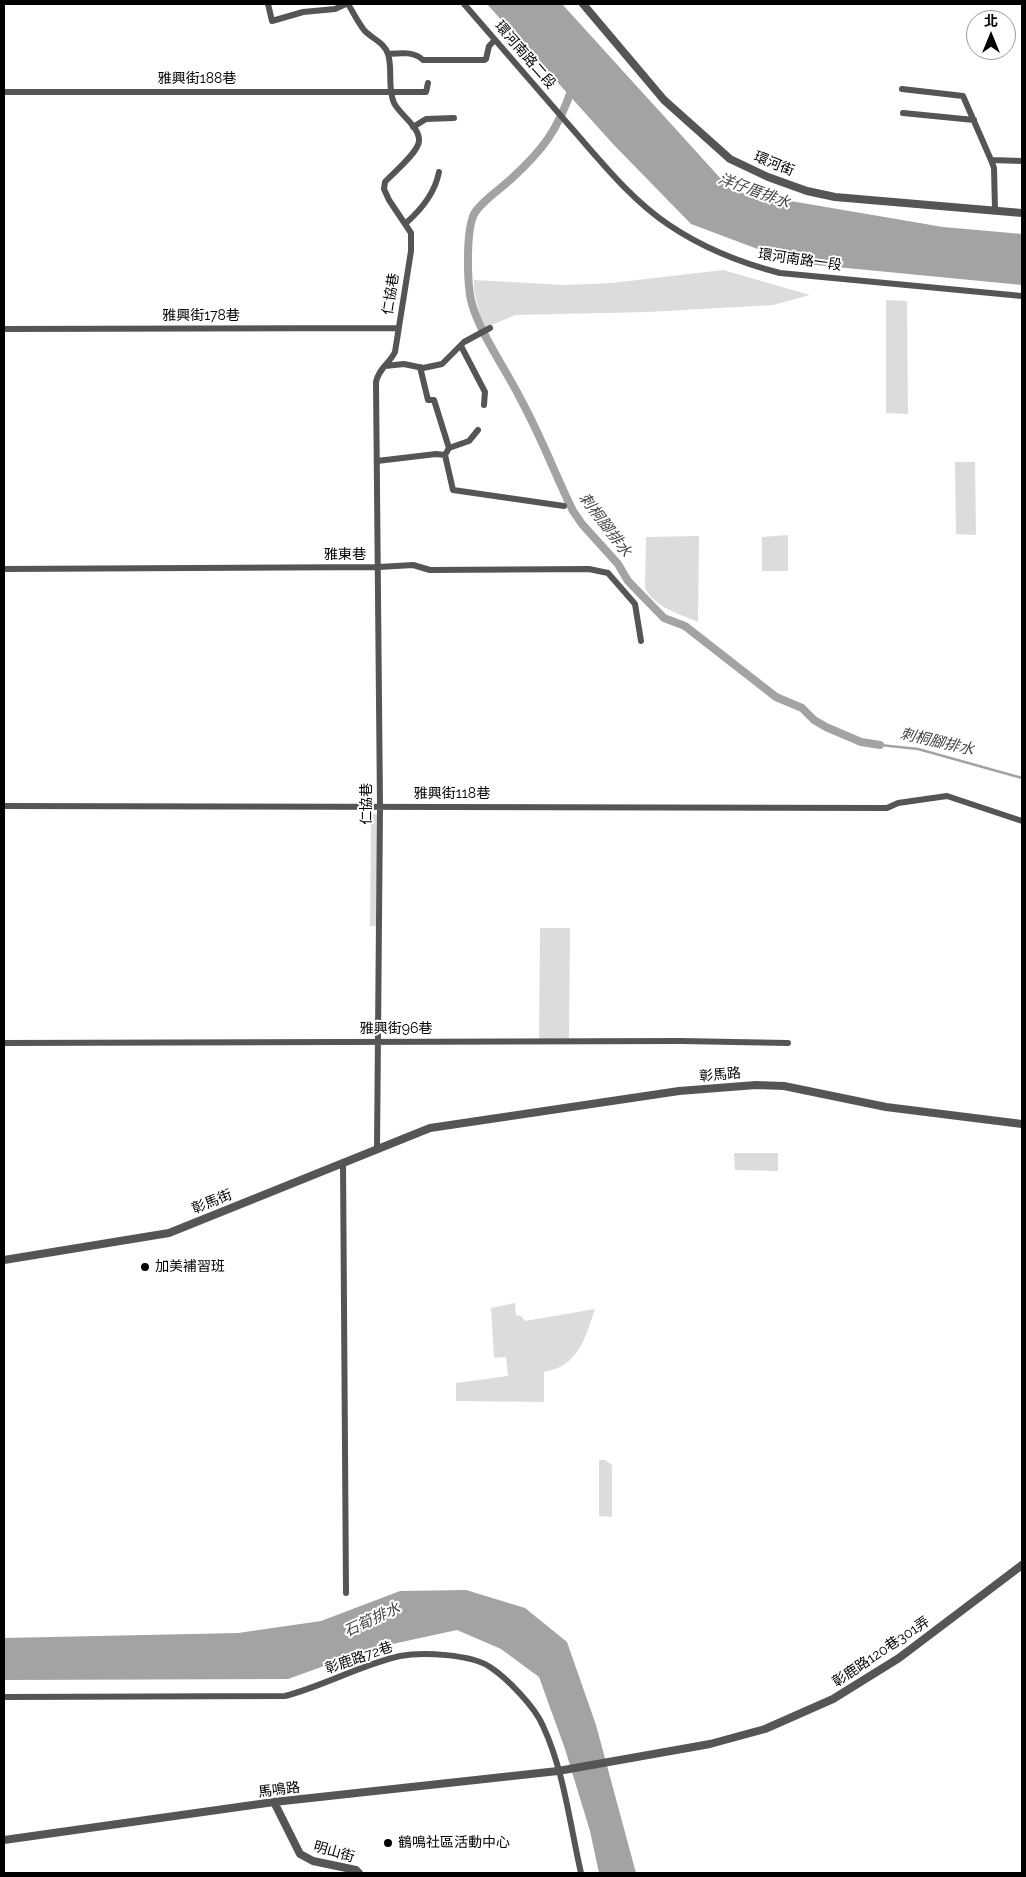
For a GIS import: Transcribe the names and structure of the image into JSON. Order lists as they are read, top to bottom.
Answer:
{
  "streets": {
    "street": [
      "環河南路二段",
      "雅興街188巷",
      "環河街",
      "環河南路一段",
      "仁協巷",
      "雅興街178巷",
      "雅東巷",
      "雅興街118巷",
      "雅興街96巷",
      "彰馬路",
      "彰馬街",
      "彰鹿路120巷301弄",
      "彰鹿路72巷",
      "馬鳴路",
      "明山街"
    ]
  },
  "crossings": [
    ["環河南路二段", "環河南路一段"],
    ["仁協巷", "雅興街178巷"],
    ["仁協巷", "雅東巷"],
    ["仁協巷", "雅興街118巷"],
    ["仁協巷", "雅興街96巷"],
    ["仁協巷", "彰馬街"],
    ["彰馬路", "彰馬街"],
    ["彰鹿路120巷301弄", "彰鹿路72巷"],
    ["彰鹿路120巷301弄", "馬鳴路"],
    ["彰鹿路72巷", "馬鳴路"],
    ["馬鳴路", "明山街"]
  ],
  "water": ["洋仔厝排水", "刺桐腳排水", "石筍排水"],
  "places": ["加美補習班", "鶴鳴社區活動中心"],
  "north": "top"
}
